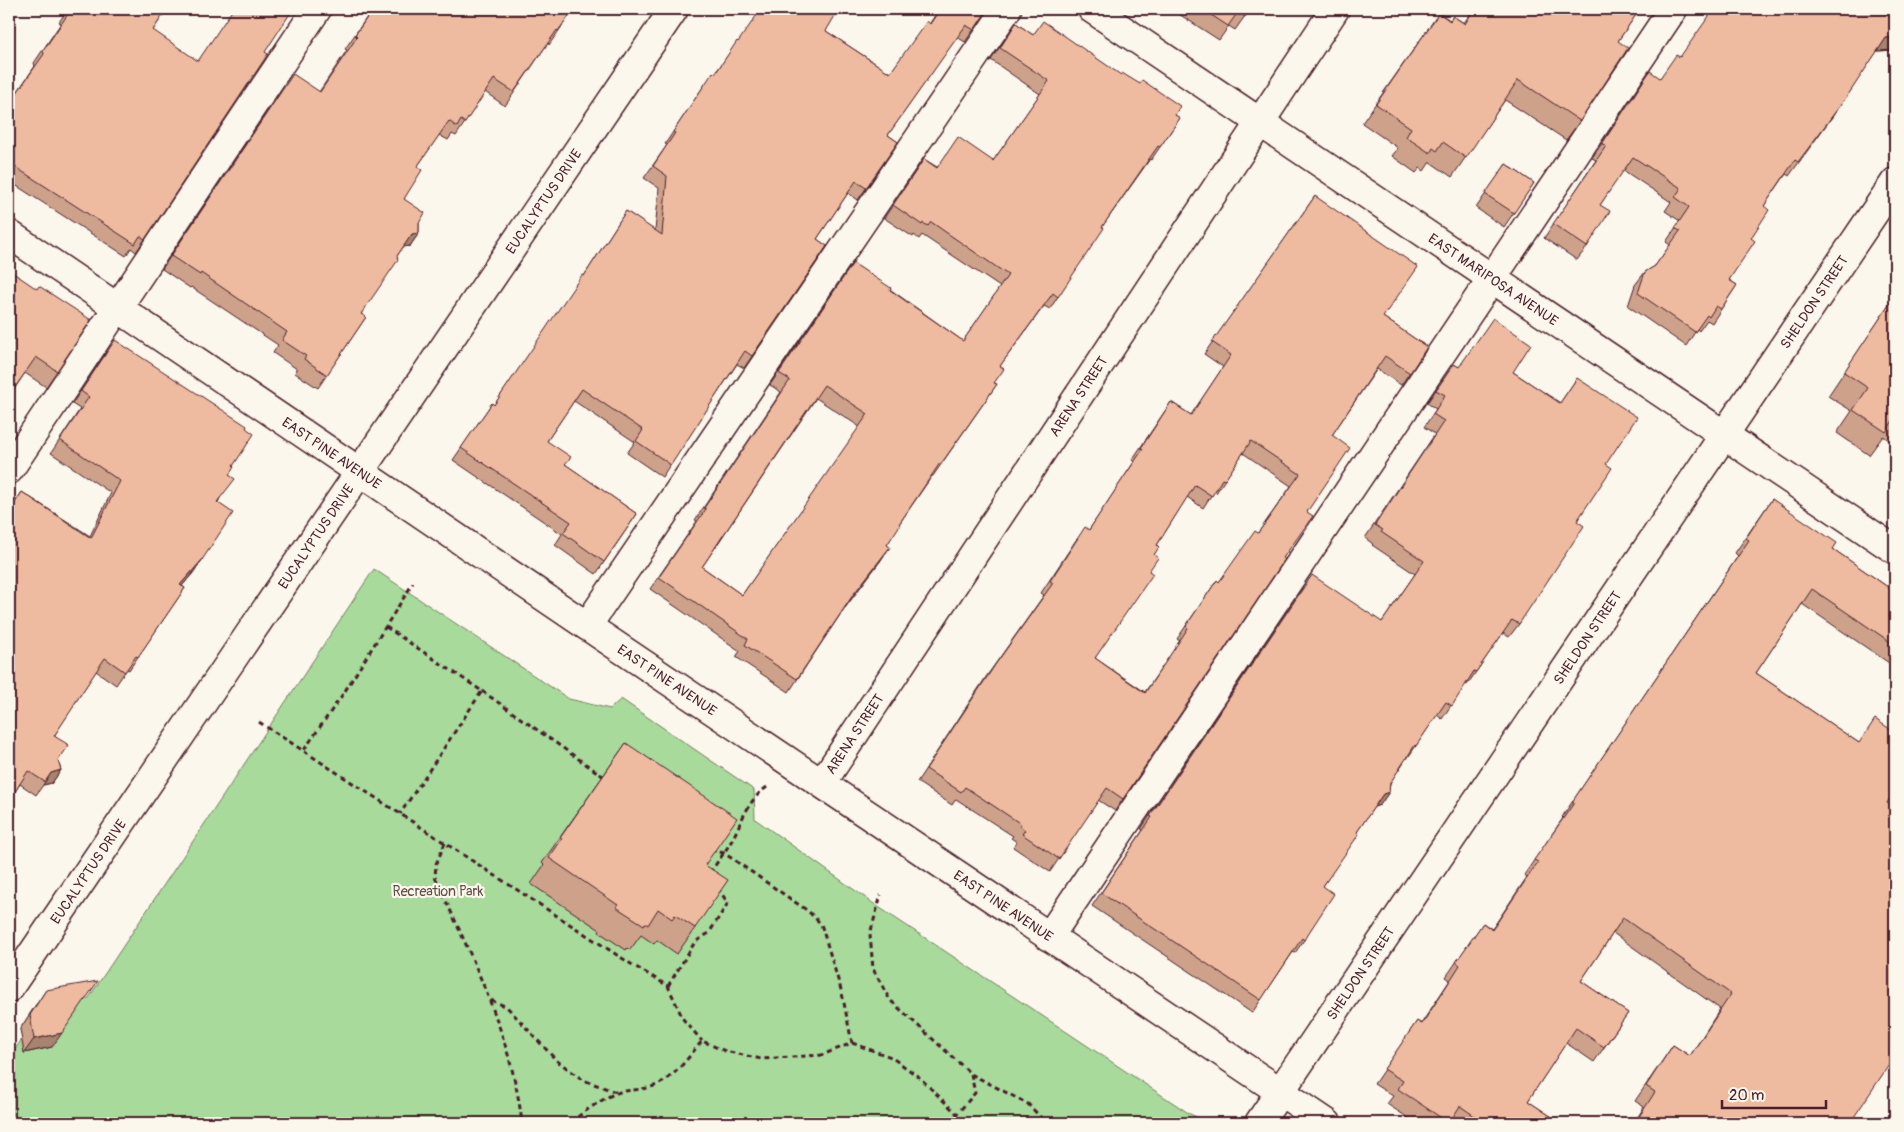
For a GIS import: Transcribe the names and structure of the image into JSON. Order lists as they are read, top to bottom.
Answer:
{
  "streets": {
    "street": [
      "EUCALYPTUS DRIVE",
      "EAST MARIPOSA AVENUE",
      "SHELDON STREET",
      "ARENA STREET",
      "EAST PINE AVENUE"
    ]
  },
  "crossings": [
    ["EUCALYPTUS DRIVE", "EAST PINE AVENUE"],
    ["EAST MARIPOSA AVENUE", "SHELDON STREET"],
    ["EAST MARIPOSA AVENUE", "ARENA STREET"],
    ["SHELDON STREET", "EAST PINE AVENUE"],
    ["ARENA STREET", "EAST PINE AVENUE"]
  ],
  "parks": ["Recreation Park"],
  "scale_bar": "20 m"
}
